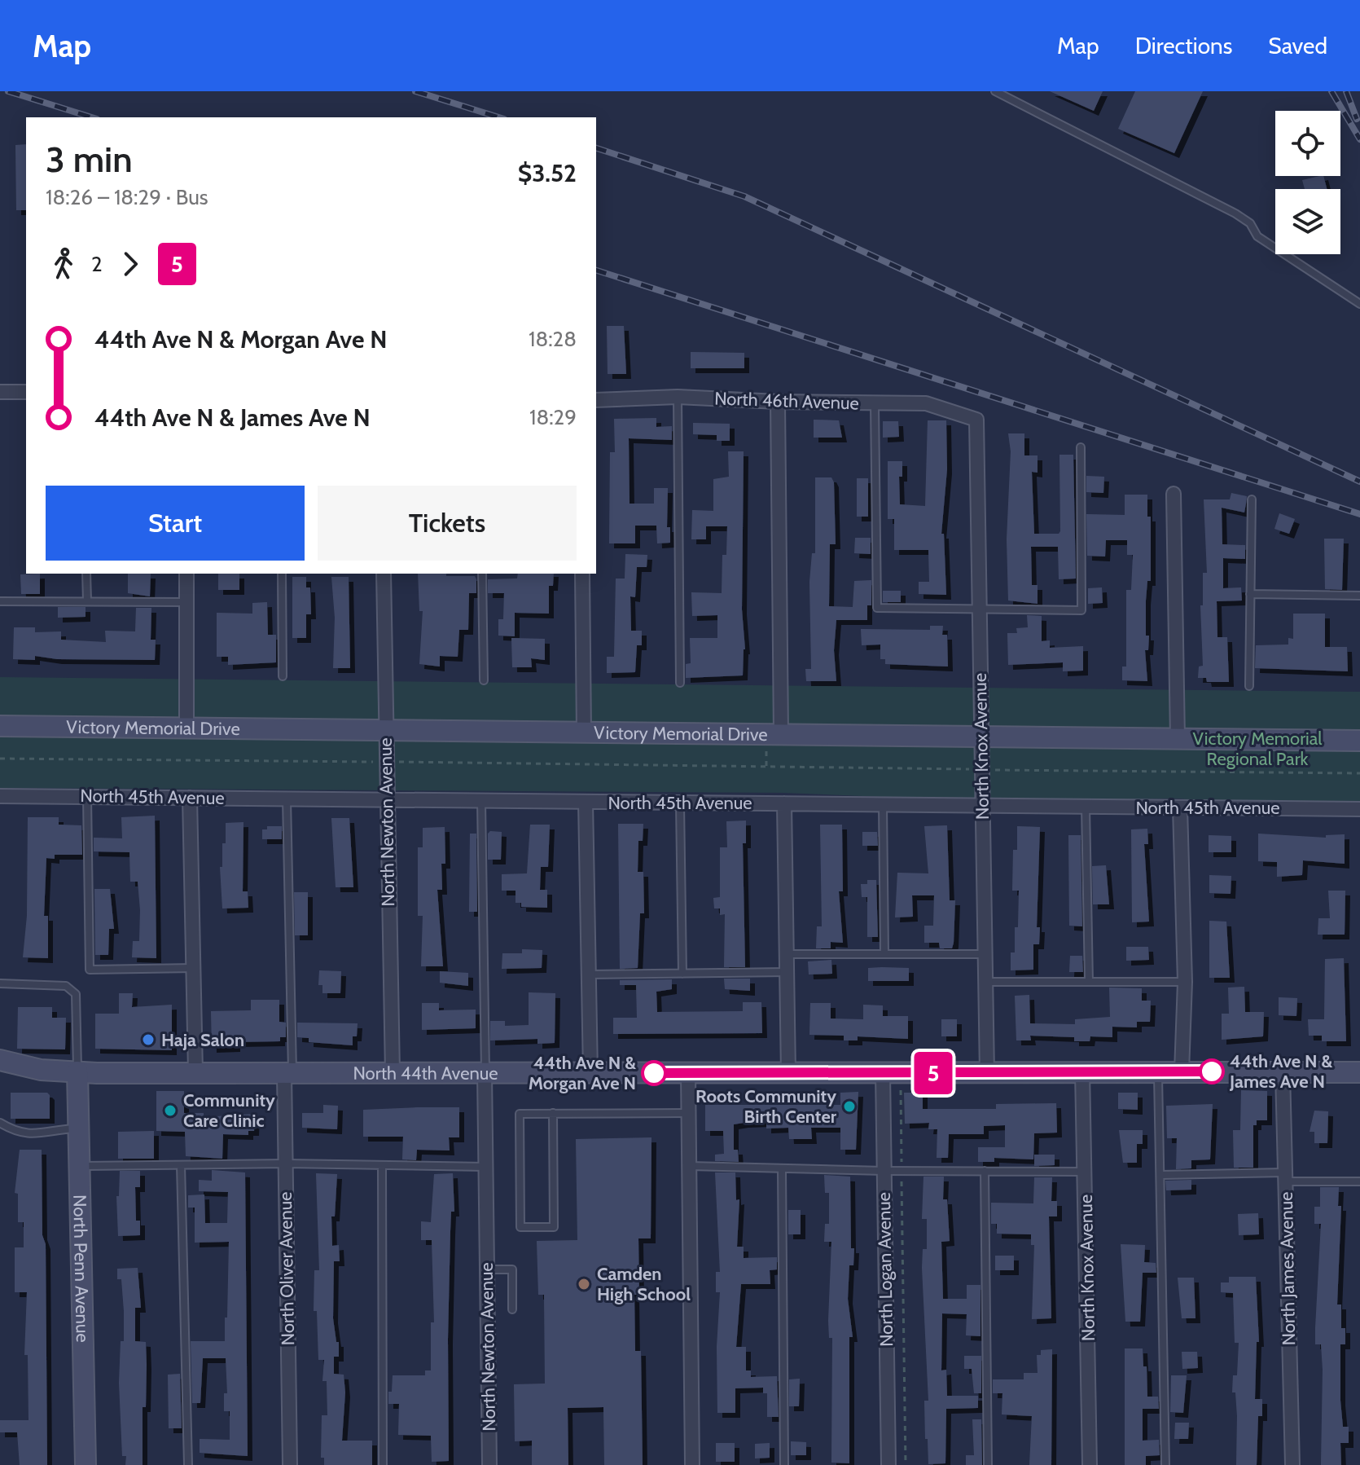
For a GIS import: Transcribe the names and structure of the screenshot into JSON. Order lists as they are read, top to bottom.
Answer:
{
  "streets": {
    "street": [
      "North 46th Avenue",
      "Victory Memorial Drive",
      "North Knox Avenue",
      "North 45th Avenue",
      "North Newton Avenue",
      "North 44th Avenue",
      "North Penn Avenue",
      "North Oliver Avenue",
      "North James Avenue",
      "North Logan Avenue"
    ]
  },
  "crossings": [
    ["North 46th Avenue", "North Knox Avenue"],
    ["Victory Memorial Drive", "North Knox Avenue"],
    ["Victory Memorial Drive", "North Newton Avenue"],
    ["North Knox Avenue", "North 45th Avenue"],
    ["North Knox Avenue", "North 44th Avenue"],
    ["North 45th Avenue", "North Newton Avenue"],
    ["North Newton Avenue", "North 44th Avenue"],
    ["North 44th Avenue", "North Penn Avenue"],
    ["North 44th Avenue", "North Oliver Avenue"],
    ["North 44th Avenue", "North James Avenue"],
    ["North 44th Avenue", "North Logan Avenue"]
  ],
  "parks": ["Victory Memorial Regional Park"],
  "places": [
    "Haja Salon",
    "44th Ave N & James Ave N",
    "44th Ave N & Morgan Ave N",
    "Roots Community Birth Center",
    "Community Care Clinic",
    "Camden High School"
  ],
  "lines": ["bus line 5"],
  "page": {
    "header": "Map",
    "nav": ["Map", "Directions", "Saved"],
    "on_map": "5",
    "heading": ["3 min", "18:26 – 18:29 · Bus", "$3.52"],
    "legs": ["2", "5"],
    "list": [
      {
        "name": "44th Ave N & Morgan Ave N",
        "value": "18:28"
      },
      {
        "name": "44th Ave N & James Ave N",
        "value": "18:29"
      }
    ],
    "buttons": ["Start", "Tickets"]
  }
}
